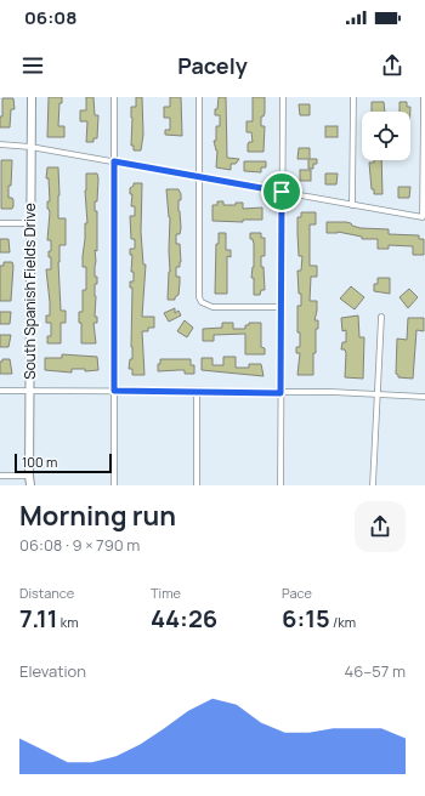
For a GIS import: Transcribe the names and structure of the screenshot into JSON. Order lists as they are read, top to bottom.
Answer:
{
  "streets": {
    "street": ["South Spanish Fields Drive"]
  },
  "scale_bar": "100 m",
  "page": {
    "status": "06:08",
    "header": "Pacely",
    "scale": "100 m",
    "heading": ["Morning run", "06:08 · 9 × 790 m"],
    "stats": [
      ["Distance", "7.11 km"],
      ["Time", "44:26"],
      ["Pace", "6:15 /km"]
    ],
    "chart": ["Elevation", "46–57 m"]
  }
}
